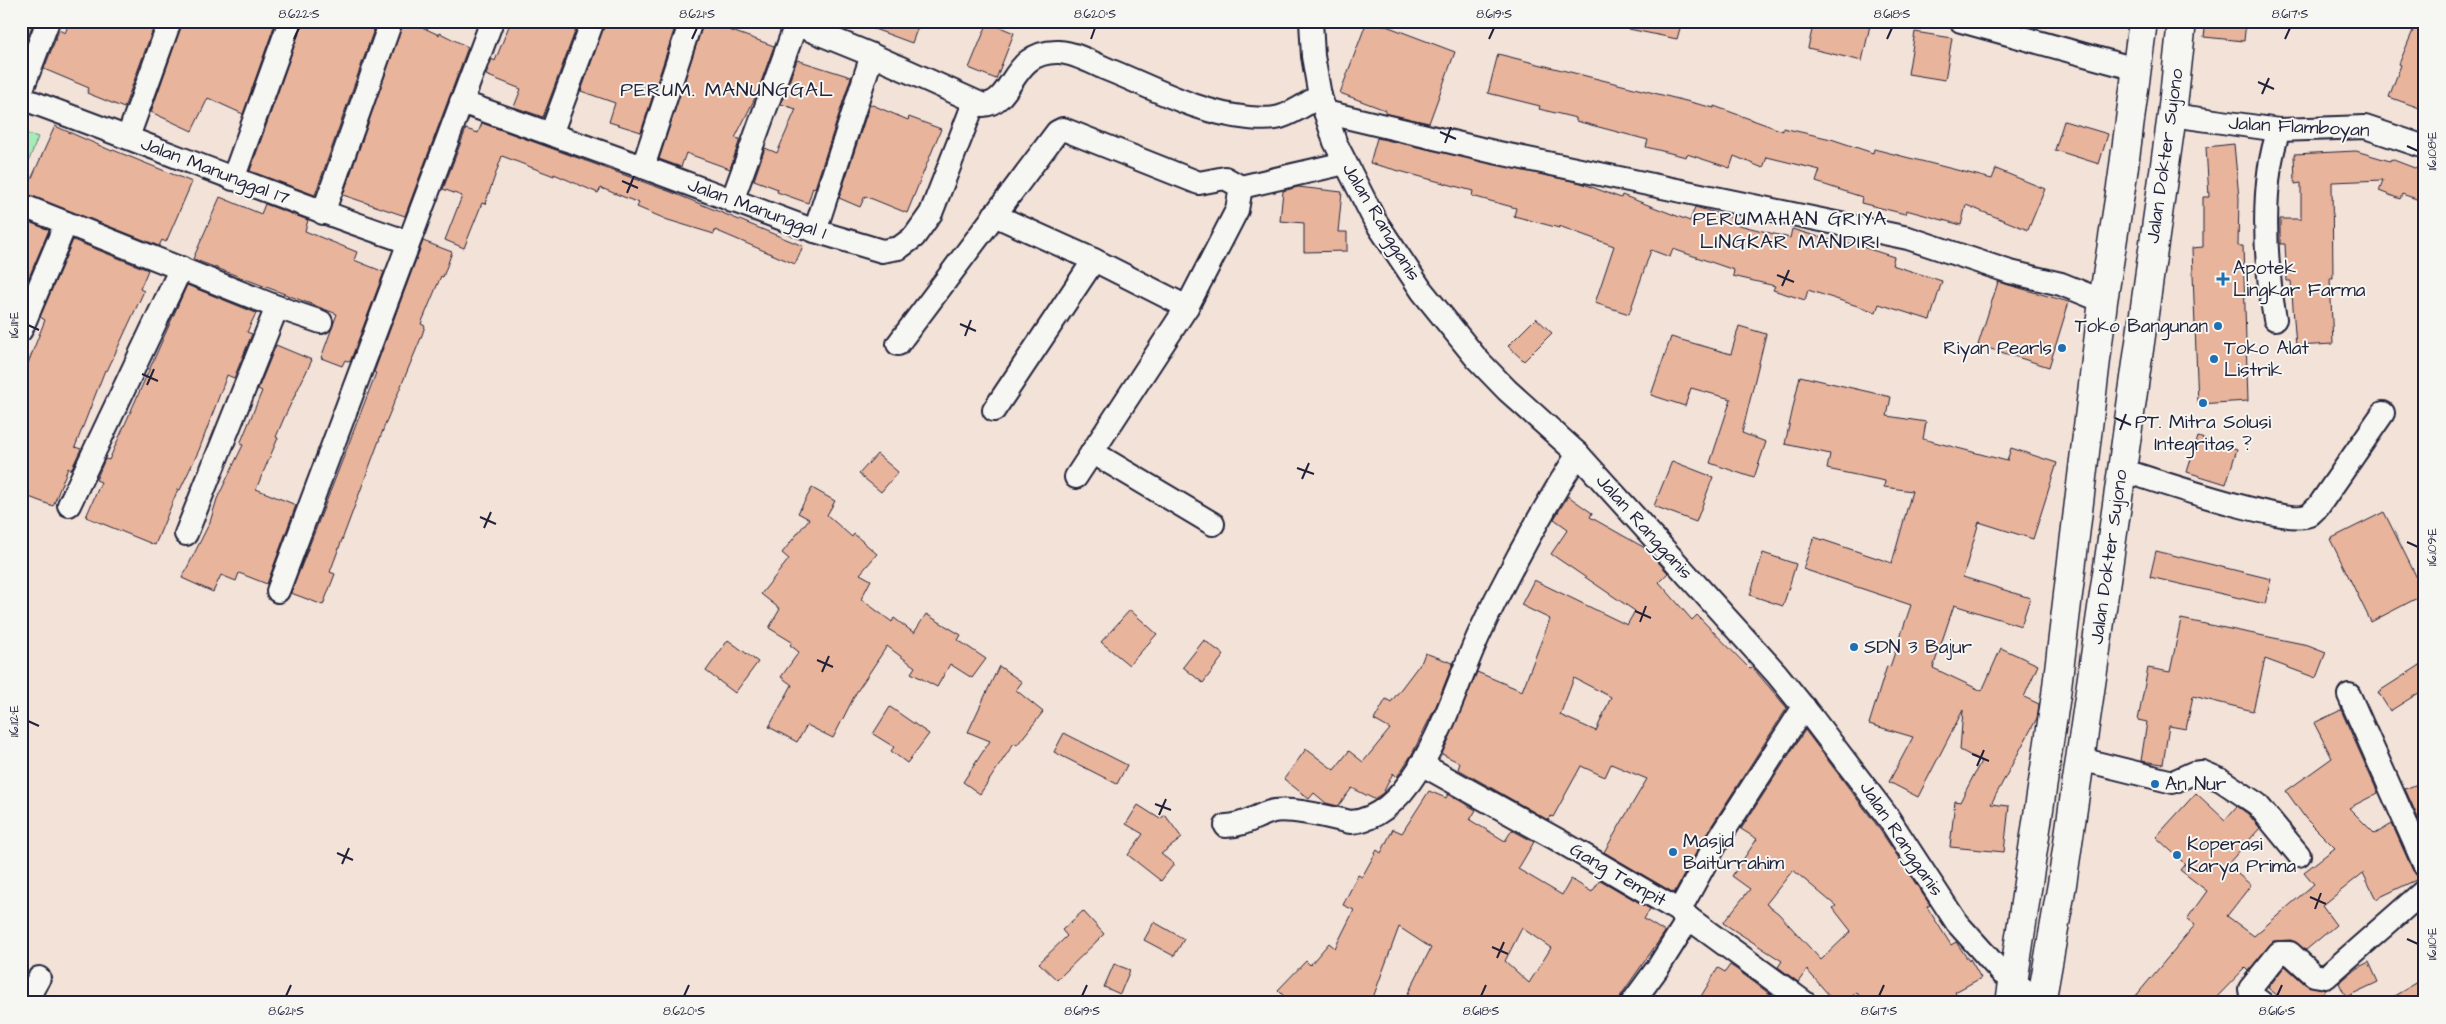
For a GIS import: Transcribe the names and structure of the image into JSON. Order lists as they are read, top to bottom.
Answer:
{
  "streets": {
    "highway": ["Jalan Dokter Sujono"],
    "street": [
      "Jalan Flamboyan",
      "Jalan Manunggal 17",
      "Jalan Manunggal 1",
      "Jalan Rangganis",
      "Gang Tempit"
    ]
  },
  "crossings": [
    ["Jalan Flamboyan", "Jalan Dokter Sujono"],
    ["Jalan Dokter Sujono", "Jalan Rangganis"]
  ],
  "districts": ["PERUM. MANUNGGAL", "PERUMAHAN GRIYA LINGKAR MANDIRI"],
  "places": {
    "health": ["Apotek Lingkar Farma"],
    "other": [
      "Toko Bangunan",
      "Riyan Pearls",
      "Toko Alat Listrik",
      "PT. Mitra Solusi Integritas ?",
      "SDN 3 Bajur",
      "An Nur",
      "Masjid Baiturrahim",
      "Koperasi Karya Prima"
    ]
  },
  "coordinates": [
    "8.622°S",
    "8.621°S",
    "8.620°S",
    "8.619°S",
    "8.618°S",
    "8.617°S",
    "116.108°E",
    "116.111°E",
    "116.109°E",
    "116.112°E",
    "116.110°E",
    "8.616°S"
  ]
}
